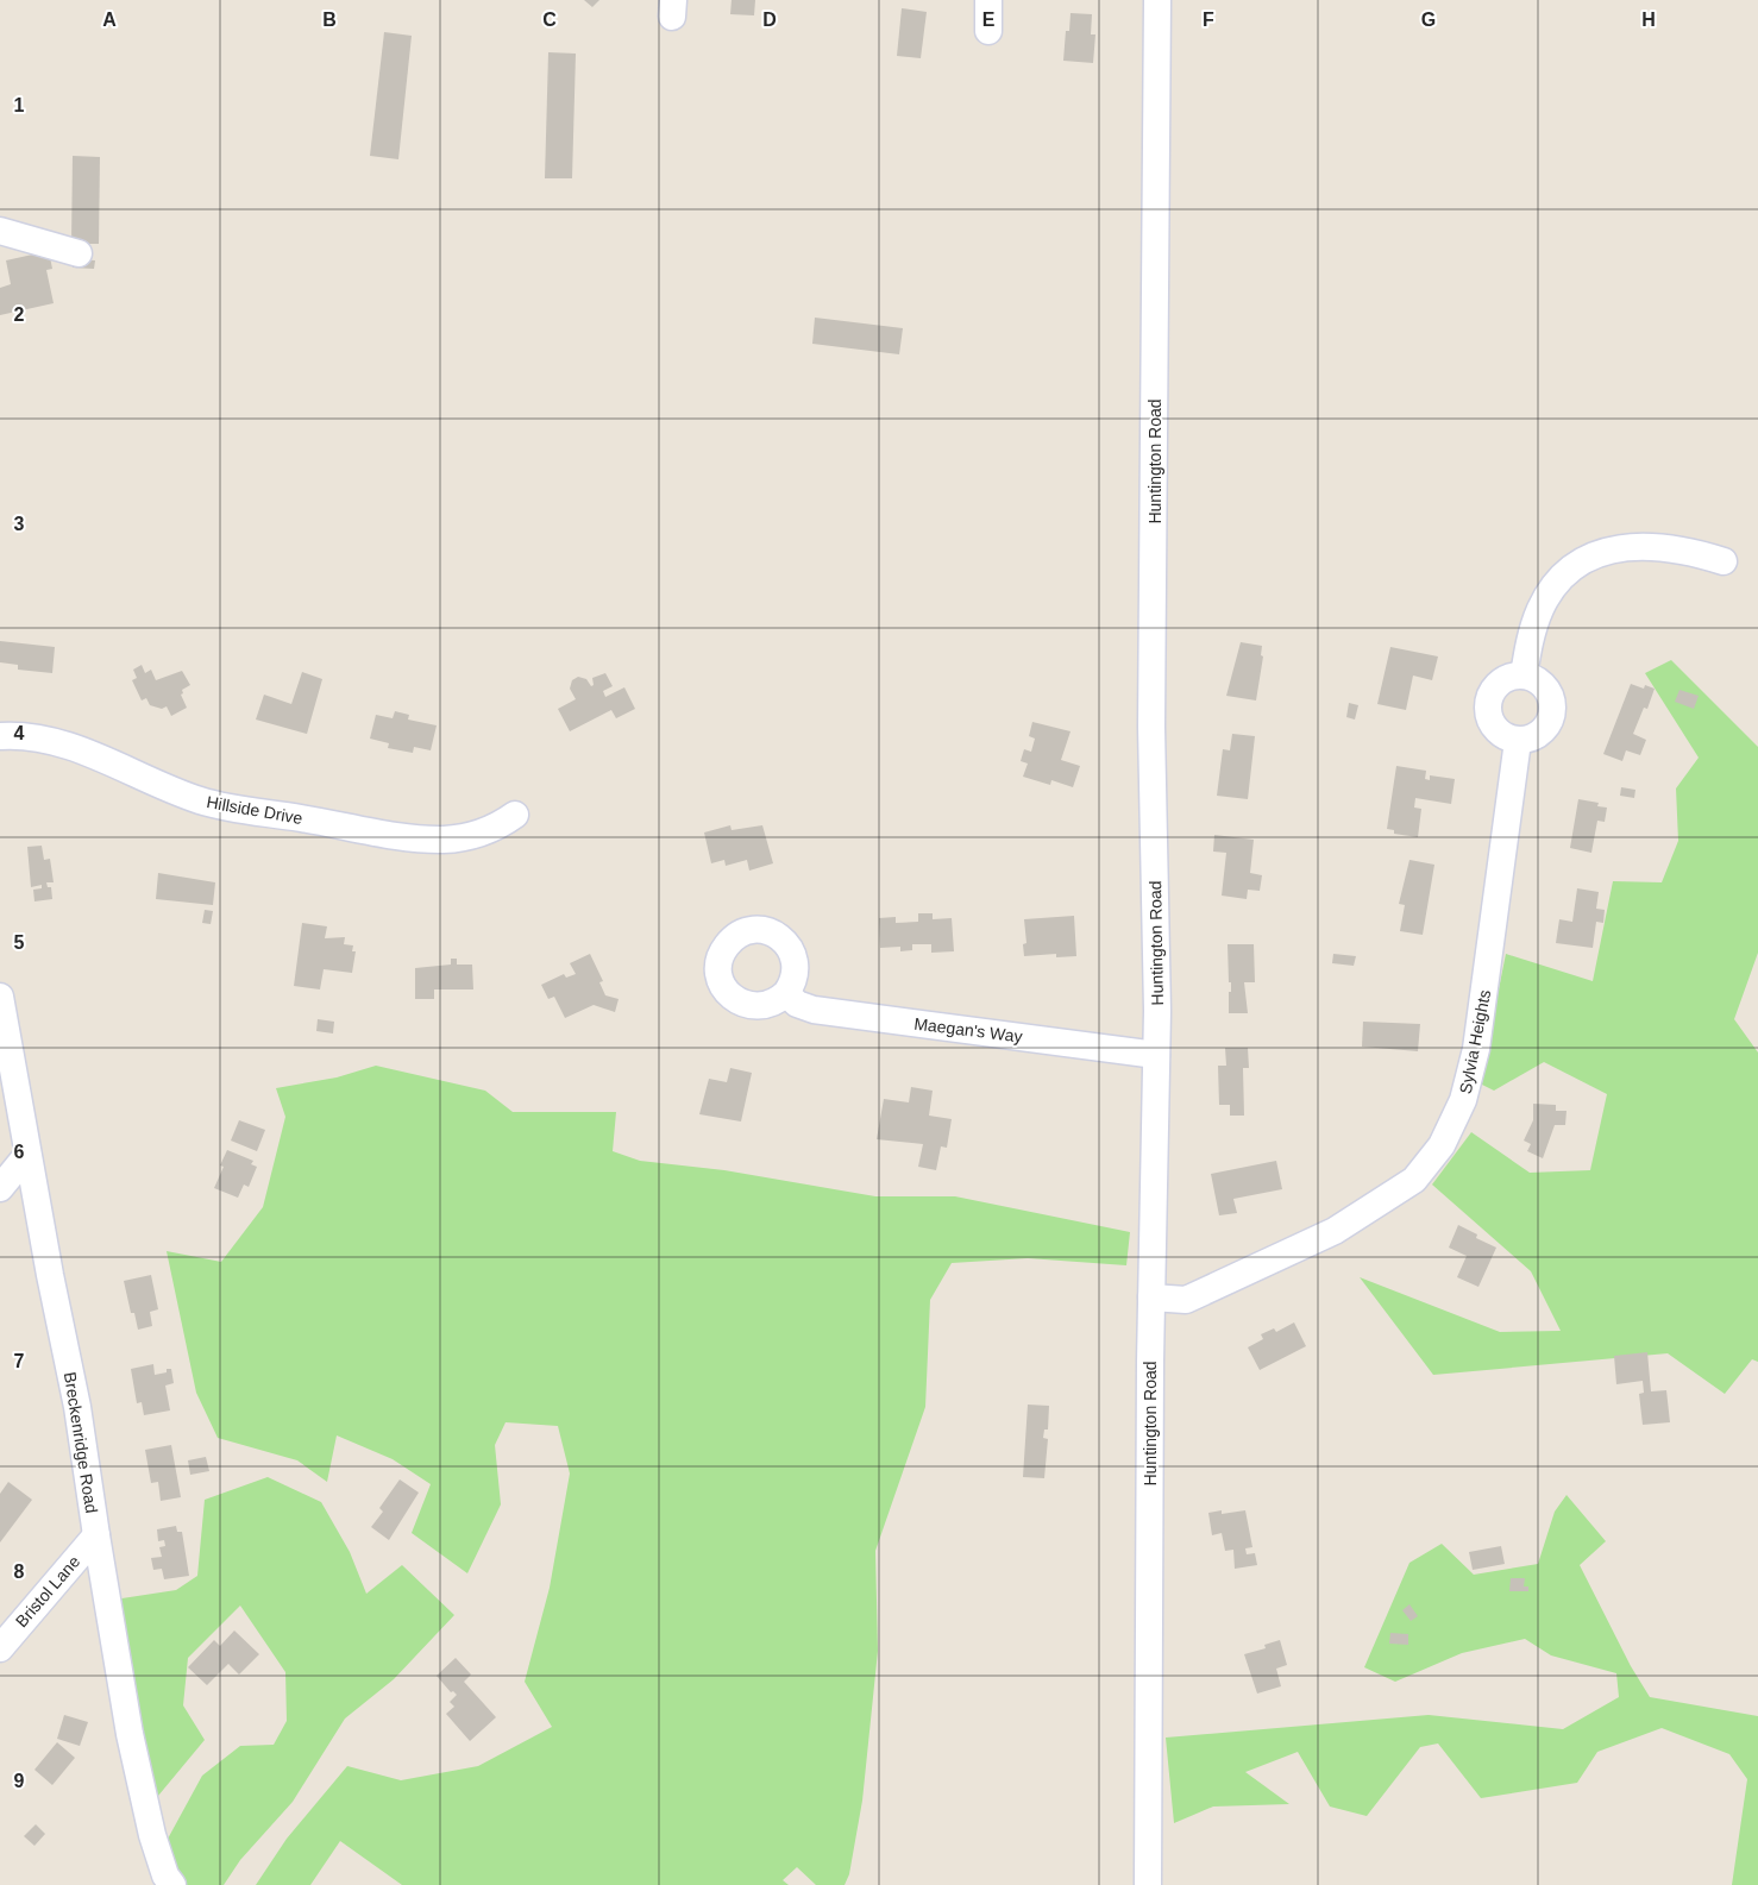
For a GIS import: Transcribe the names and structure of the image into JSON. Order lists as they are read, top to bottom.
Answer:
{
  "streets": {
    "street": [
      "Huntington Road",
      "Hillside Drive",
      "Maegan's Way",
      "Sylvia Heights",
      "Breckenridge Road",
      "Bristol Lane"
    ]
  },
  "crossings": [
    ["Huntington Road", "Maegan's Way"],
    ["Huntington Road", "Sylvia Heights"],
    ["Breckenridge Road", "Bristol Lane"]
  ],
  "grid": {
    "columns": [
      "A",
      "B",
      "C",
      "D",
      "E",
      "F",
      "G",
      "H"
    ],
    "rows": [
      "1",
      "2",
      "3",
      "4",
      "5",
      "6",
      "7",
      "8",
      "9"
    ]
  }
}
